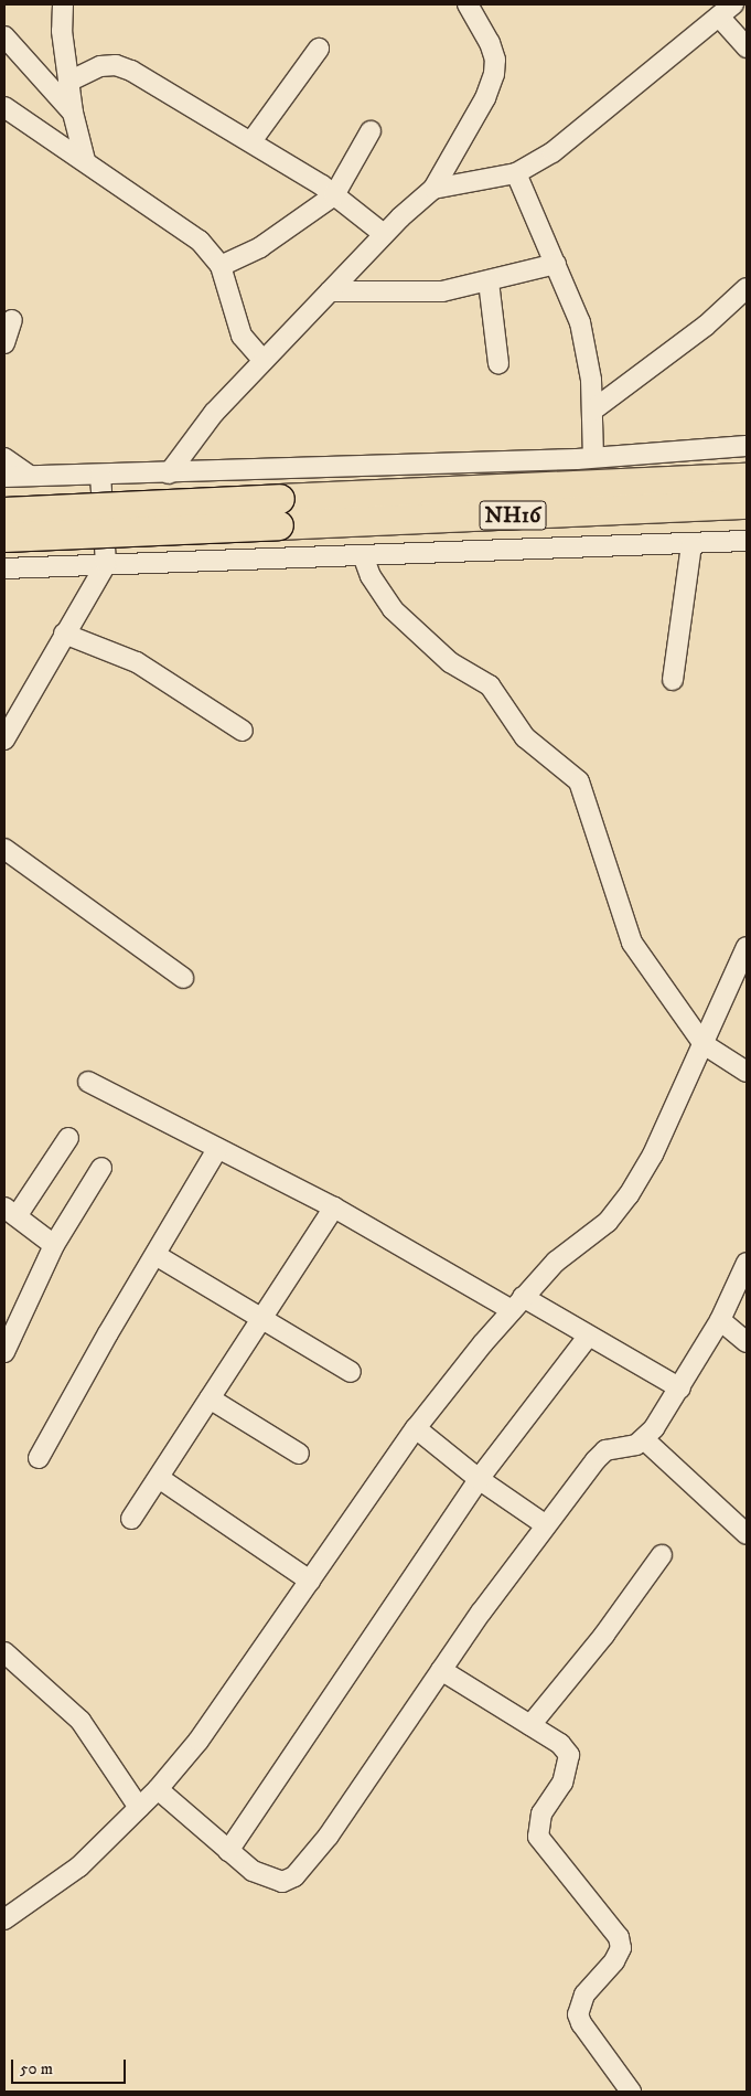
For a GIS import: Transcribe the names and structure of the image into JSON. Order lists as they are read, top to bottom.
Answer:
{
  "streets": {
    "highway": ["NH16"]
  },
  "scale_bar": "50 m"
}
